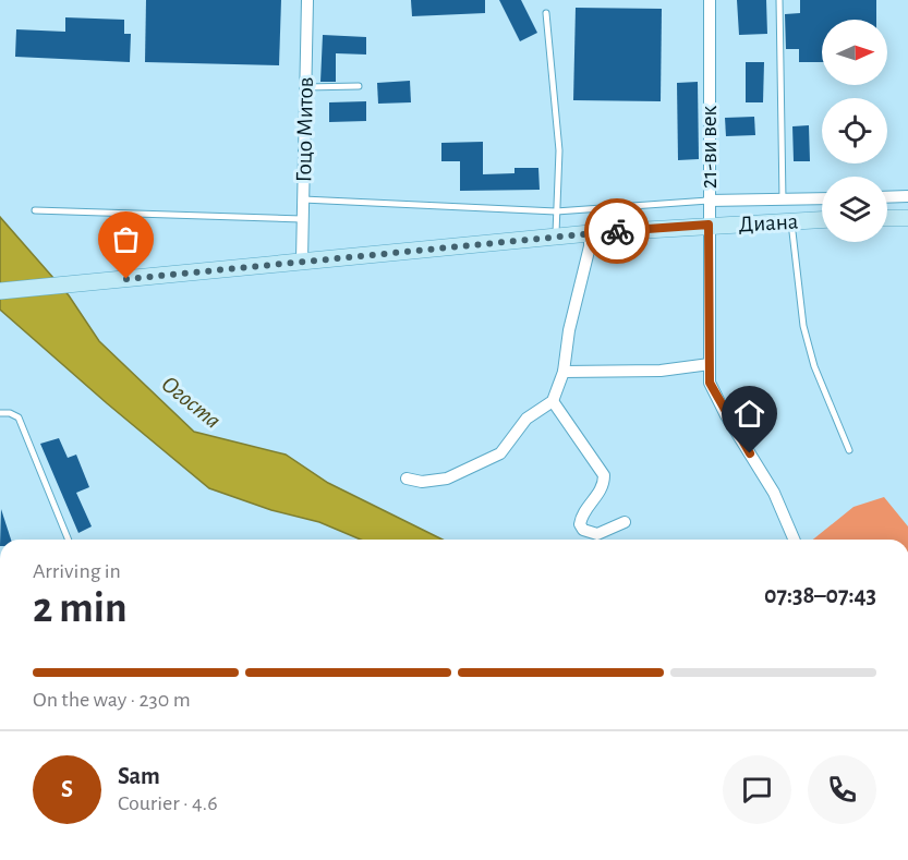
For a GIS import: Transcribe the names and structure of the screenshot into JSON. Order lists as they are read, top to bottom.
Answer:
{
  "streets": {
    "main road": ["Диана"],
    "street": ["Гоцо Митов", "21-ви век"]
  },
  "crossings": [
    ["Гоцо Митов", "Диана"],
    ["21-ви век", "Диана"]
  ],
  "water": ["Огоста"],
  "north": "right",
  "page": {
    "heading": ["2 min", "Arriving in", "07:38–07:43"],
    "panel": ["Sam", "Courier · 4.6"],
    "bar": "On the way · 230 m",
    "round": "S"
  }
}
